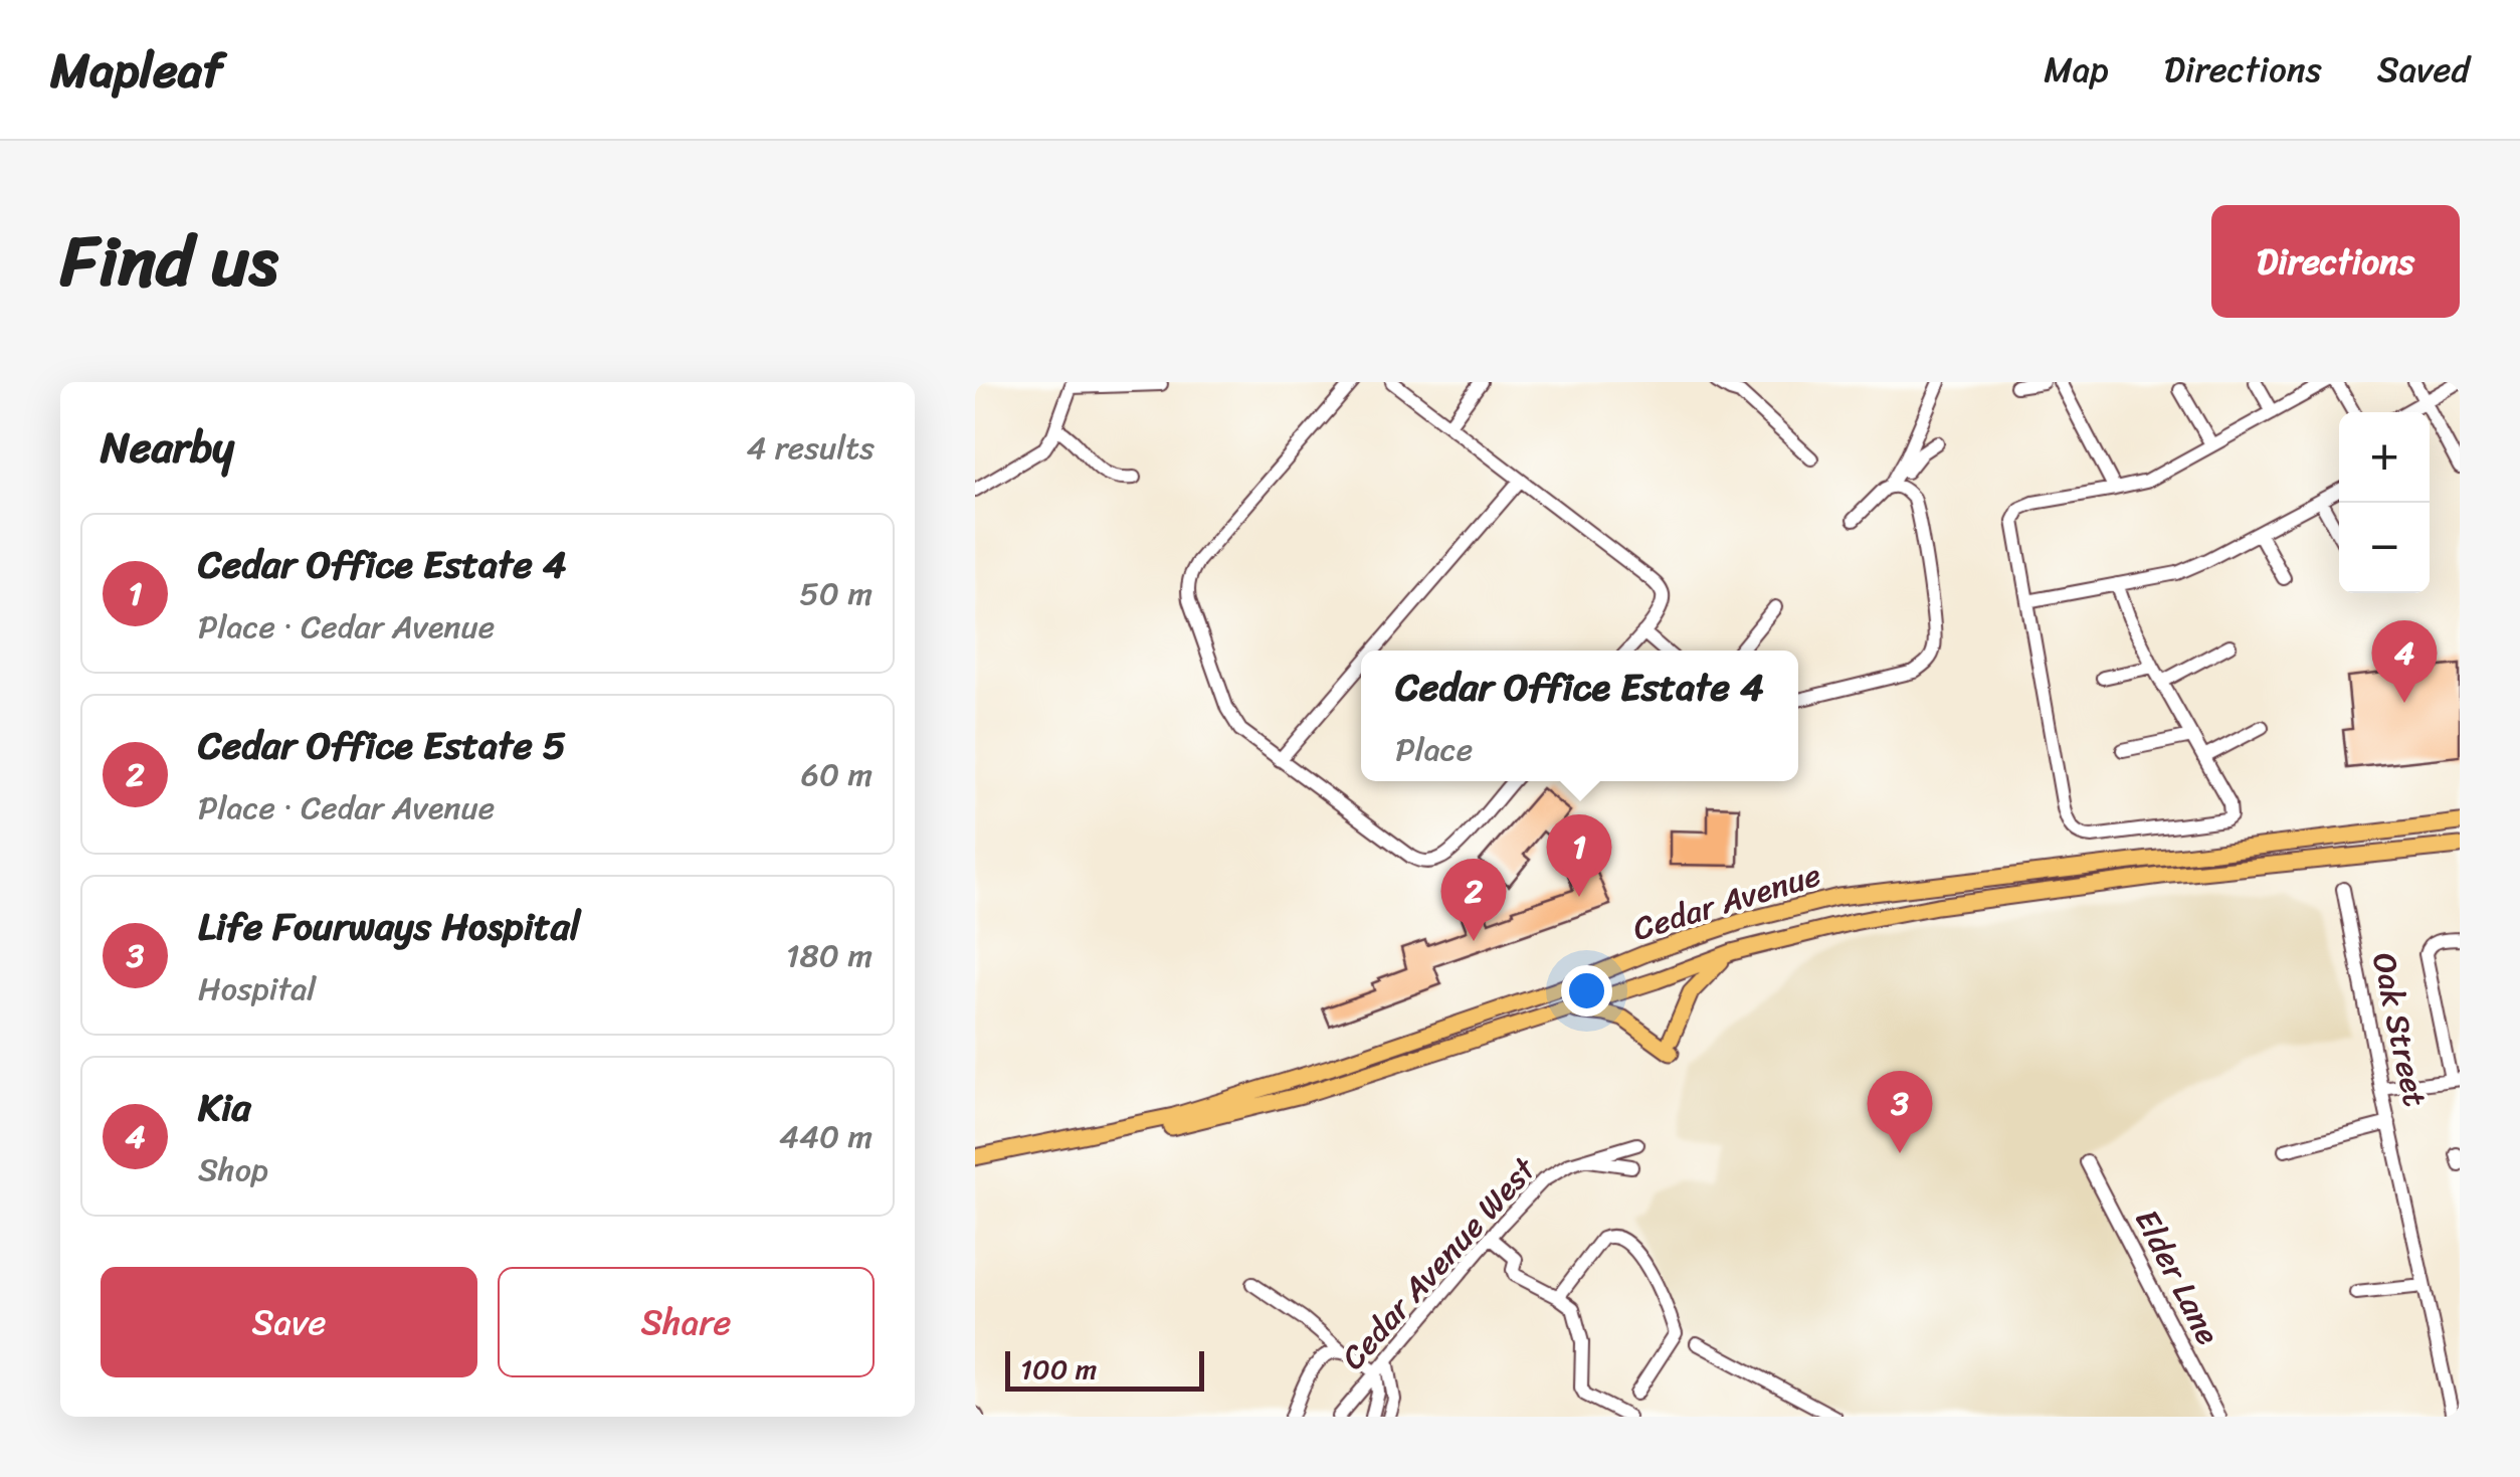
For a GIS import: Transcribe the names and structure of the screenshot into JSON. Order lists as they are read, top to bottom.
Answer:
{
  "streets": {
    "main road": ["Cedar Avenue"],
    "street": ["Oak Street", "Cedar Avenue West", "Elder Lane"]
  },
  "scale_bar": "100 m",
  "page": {
    "header": "Mapleaf",
    "nav": ["Map", "Directions", "Saved"],
    "title": "Find us",
    "buttons": [
      "Directions",
      ["Save", "Share"]
    ],
    "heading": ["Nearby", "4 results"],
    "map_buttons": ["+", "−"],
    "list": [
      {
        "mark": "1",
        "name": "Cedar Office Estate 4",
        "note": "Place · Cedar Avenue",
        "value": "50 m"
      },
      {
        "mark": "2",
        "name": "Cedar Office Estate 5",
        "note": "Place · Cedar Avenue",
        "value": "60 m"
      },
      {
        "mark": "3",
        "name": "Life Fourways Hospital",
        "note": "Hospital",
        "value": "180 m"
      },
      {
        "mark": "4",
        "name": "Kia",
        "note": "Shop",
        "value": "440 m"
      }
    ],
    "pins": [
      "4",
      "1",
      "2",
      "3"
    ],
    "popup": ["Cedar Office Estate 4", "Place"],
    "scale": "100 m"
  }
}
